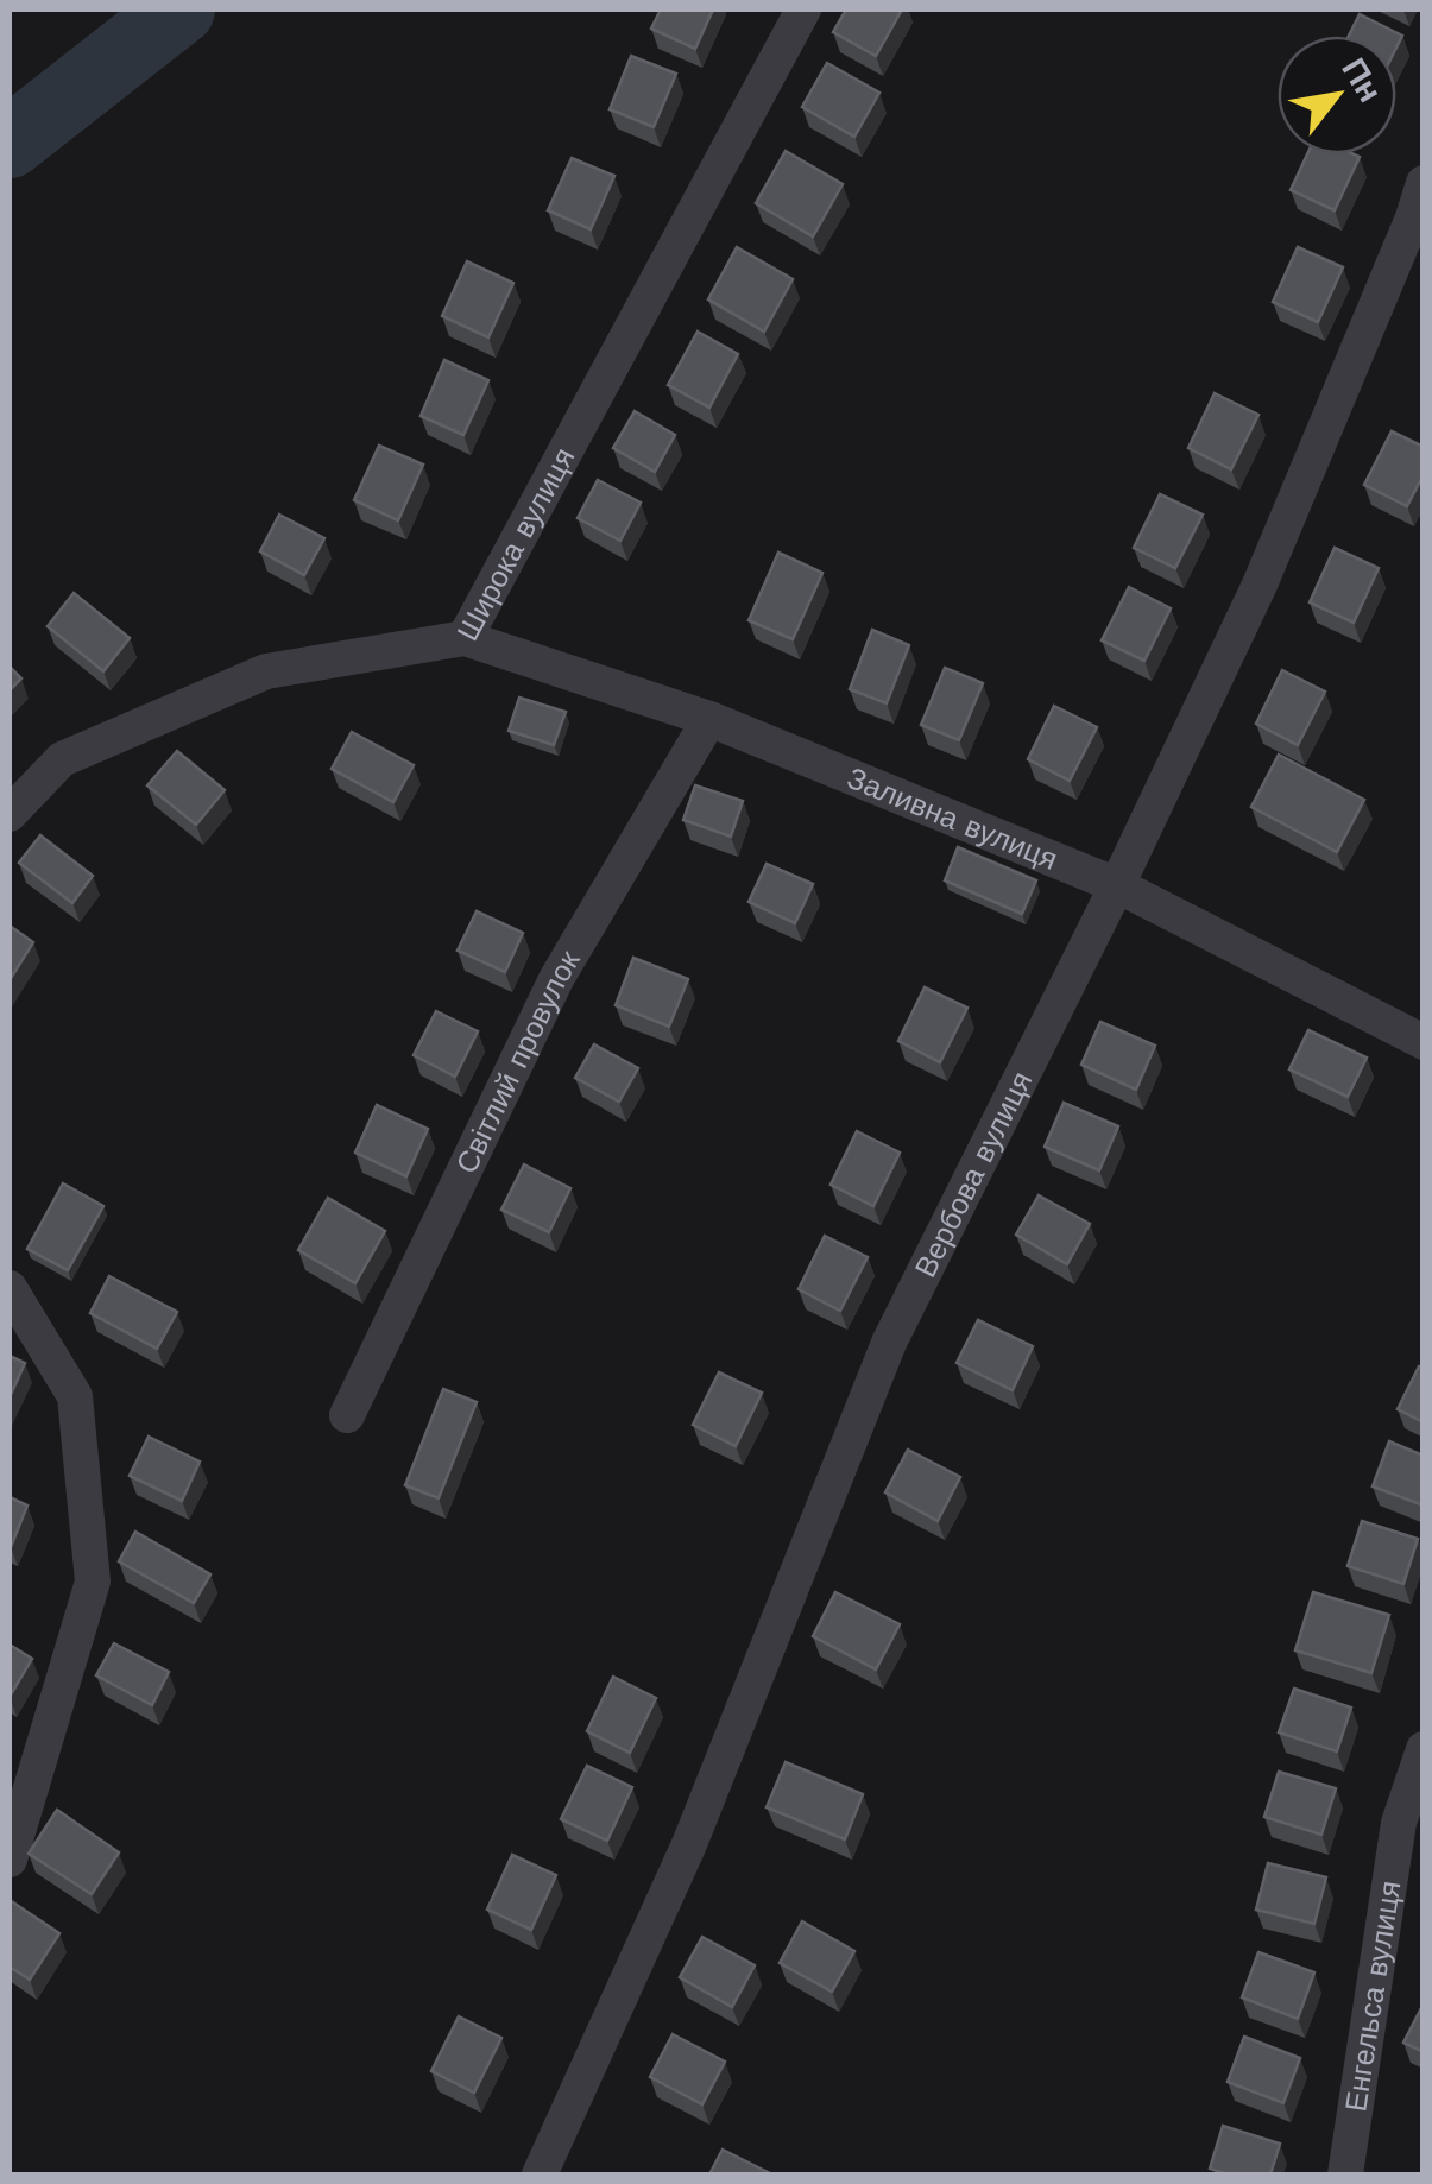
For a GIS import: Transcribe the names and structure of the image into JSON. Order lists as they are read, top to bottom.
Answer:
{
  "streets": {
    "street": [
      "Широка вулиця",
      "Заливна вулиця",
      "Світлий провулок",
      "Вербова вулиця",
      "Енгельса вулиця"
    ]
  },
  "crossings": [
    ["Широка вулиця", "Заливна вулиця"],
    ["Заливна вулиця", "Світлий провулок"],
    ["Заливна вулиця", "Вербова вулиця"]
  ],
  "north": "top right"
}
